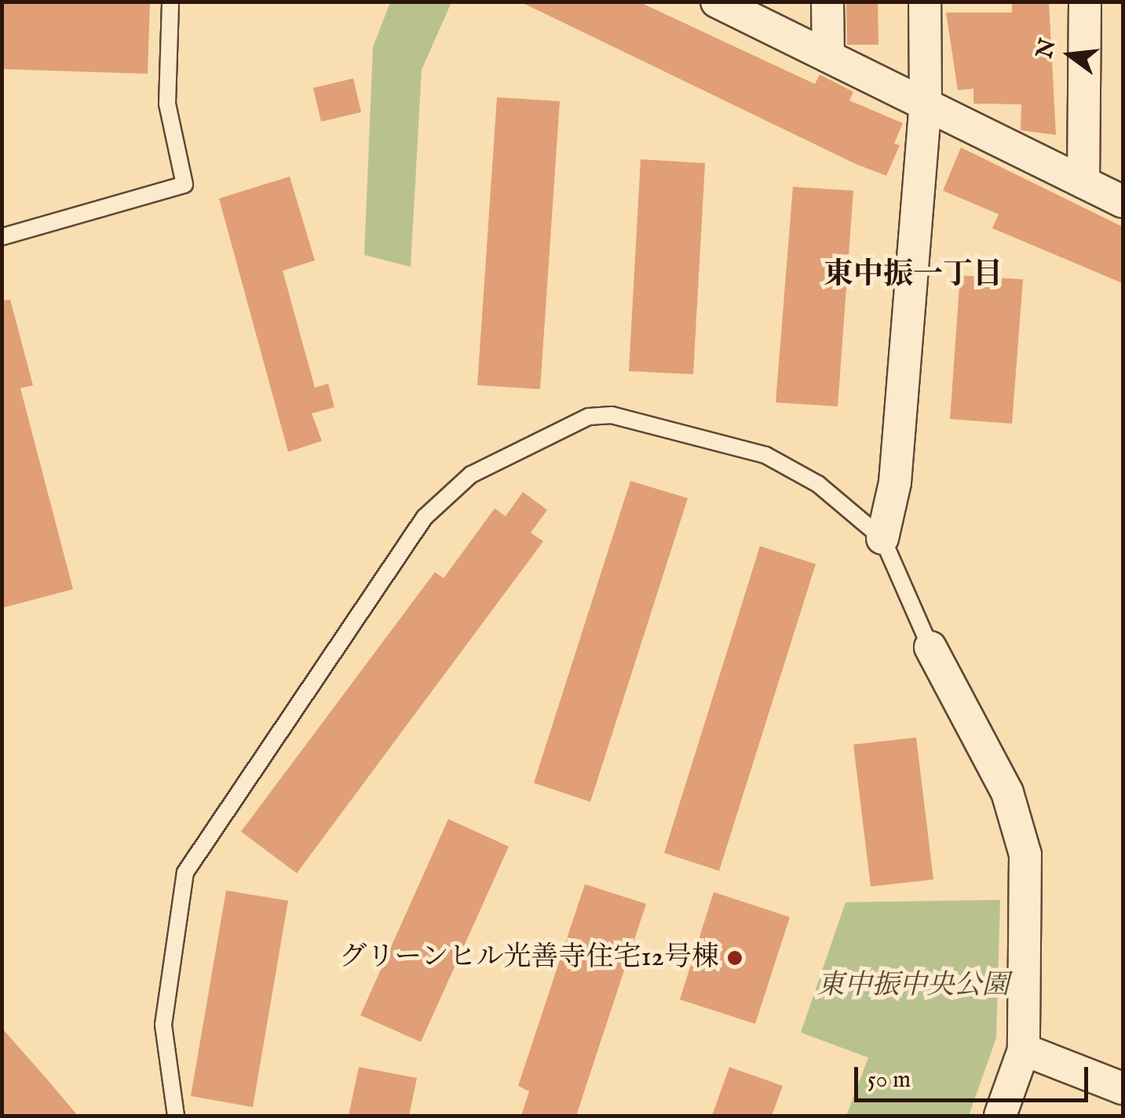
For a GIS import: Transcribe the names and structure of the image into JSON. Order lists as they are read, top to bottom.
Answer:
{
  "districts": ["東中振一丁目"],
  "parks": ["東中振中央公園"],
  "places": ["グリーンヒル光善寺住宅12号棟"],
  "scale_bar": "50 m",
  "north": "left"
}
